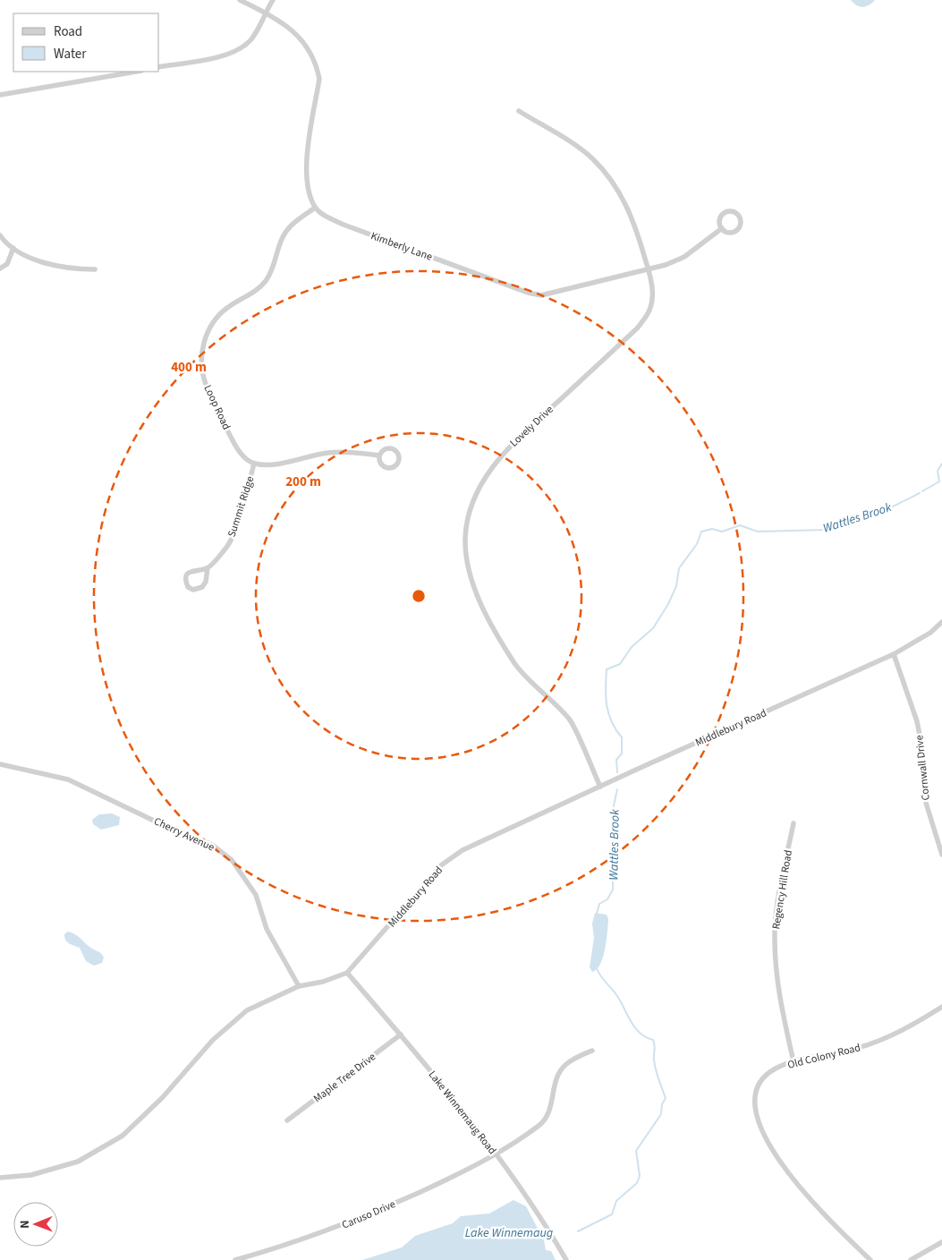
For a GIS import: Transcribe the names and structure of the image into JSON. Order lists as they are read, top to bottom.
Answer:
{
  "streets": {
    "street": [
      "Kimberly Lane",
      "Loop Road",
      "Lovely Drive",
      "Summit Ridge",
      "Middlebury Road",
      "Cornwall Drive",
      "Cherry Avenue",
      "Regency Hill Road",
      "Old Colony Road",
      "Maple Tree Drive",
      "Lake Winnemaug Road",
      "Caruso Drive"
    ]
  },
  "crossings": [
    ["Kimberly Lane", "Loop Road"],
    ["Kimberly Lane", "Lovely Drive"],
    ["Loop Road", "Summit Ridge"],
    ["Lovely Drive", "Middlebury Road"],
    ["Middlebury Road", "Cornwall Drive"],
    ["Middlebury Road", "Cherry Avenue"],
    ["Middlebury Road", "Lake Winnemaug Road"],
    ["Regency Hill Road", "Old Colony Road"],
    ["Maple Tree Drive", "Lake Winnemaug Road"],
    ["Lake Winnemaug Road", "Caruso Drive"]
  ],
  "water": ["Wattles Brook", "Lake Winnemaug"],
  "legend": ["Road", "Water"],
  "north": "left",
  "rings": ["400 m", "200 m"]
}
